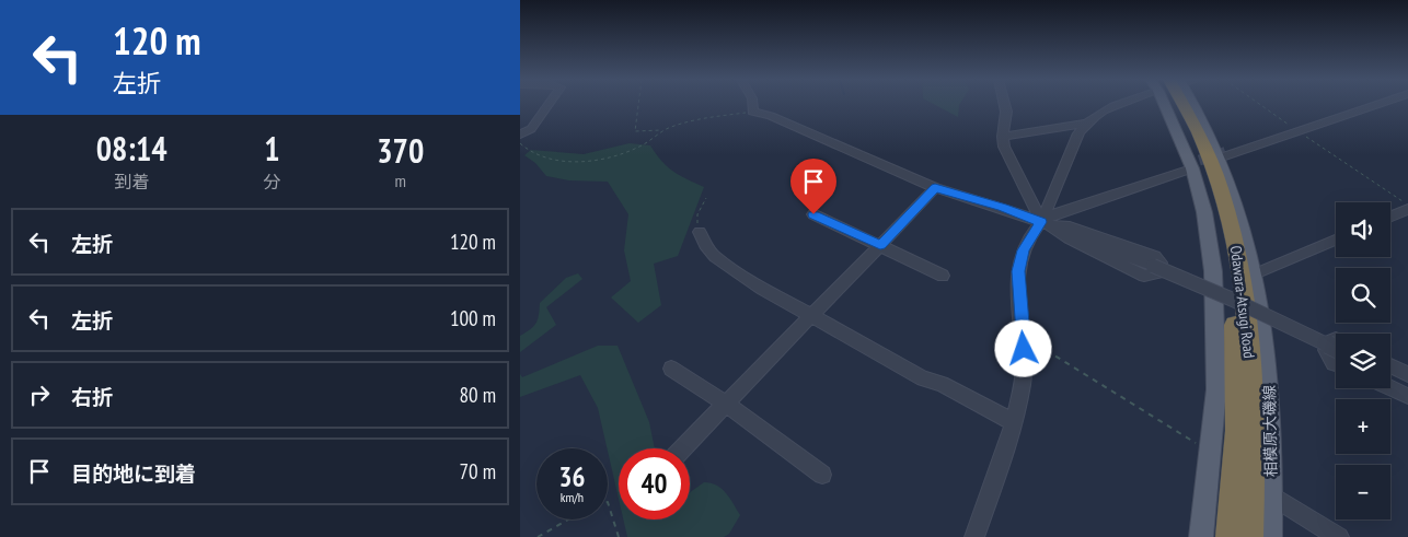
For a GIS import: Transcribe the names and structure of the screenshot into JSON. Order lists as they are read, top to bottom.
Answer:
{
  "streets": {
    "highway": ["Odawara-Atsugi Road"],
    "main road": ["相模原大磯線"]
  },
  "page": {
    "turn": ["120 m", "左折"],
    "eta": [
      "08:14",
      "到着",
      "1",
      "分",
      "370",
      "m"
    ],
    "map_buttons": ["+", "−"],
    "list": [
      {
        "name": "左折",
        "value": "120 m"
      },
      {
        "name": "左折",
        "value": "100 m"
      },
      {
        "name": "右折",
        "value": "80 m"
      },
      {
        "name": "目的地に到着",
        "value": "70 m"
      }
    ],
    "speed": "36 km/h",
    "limit": "40"
  }
}
